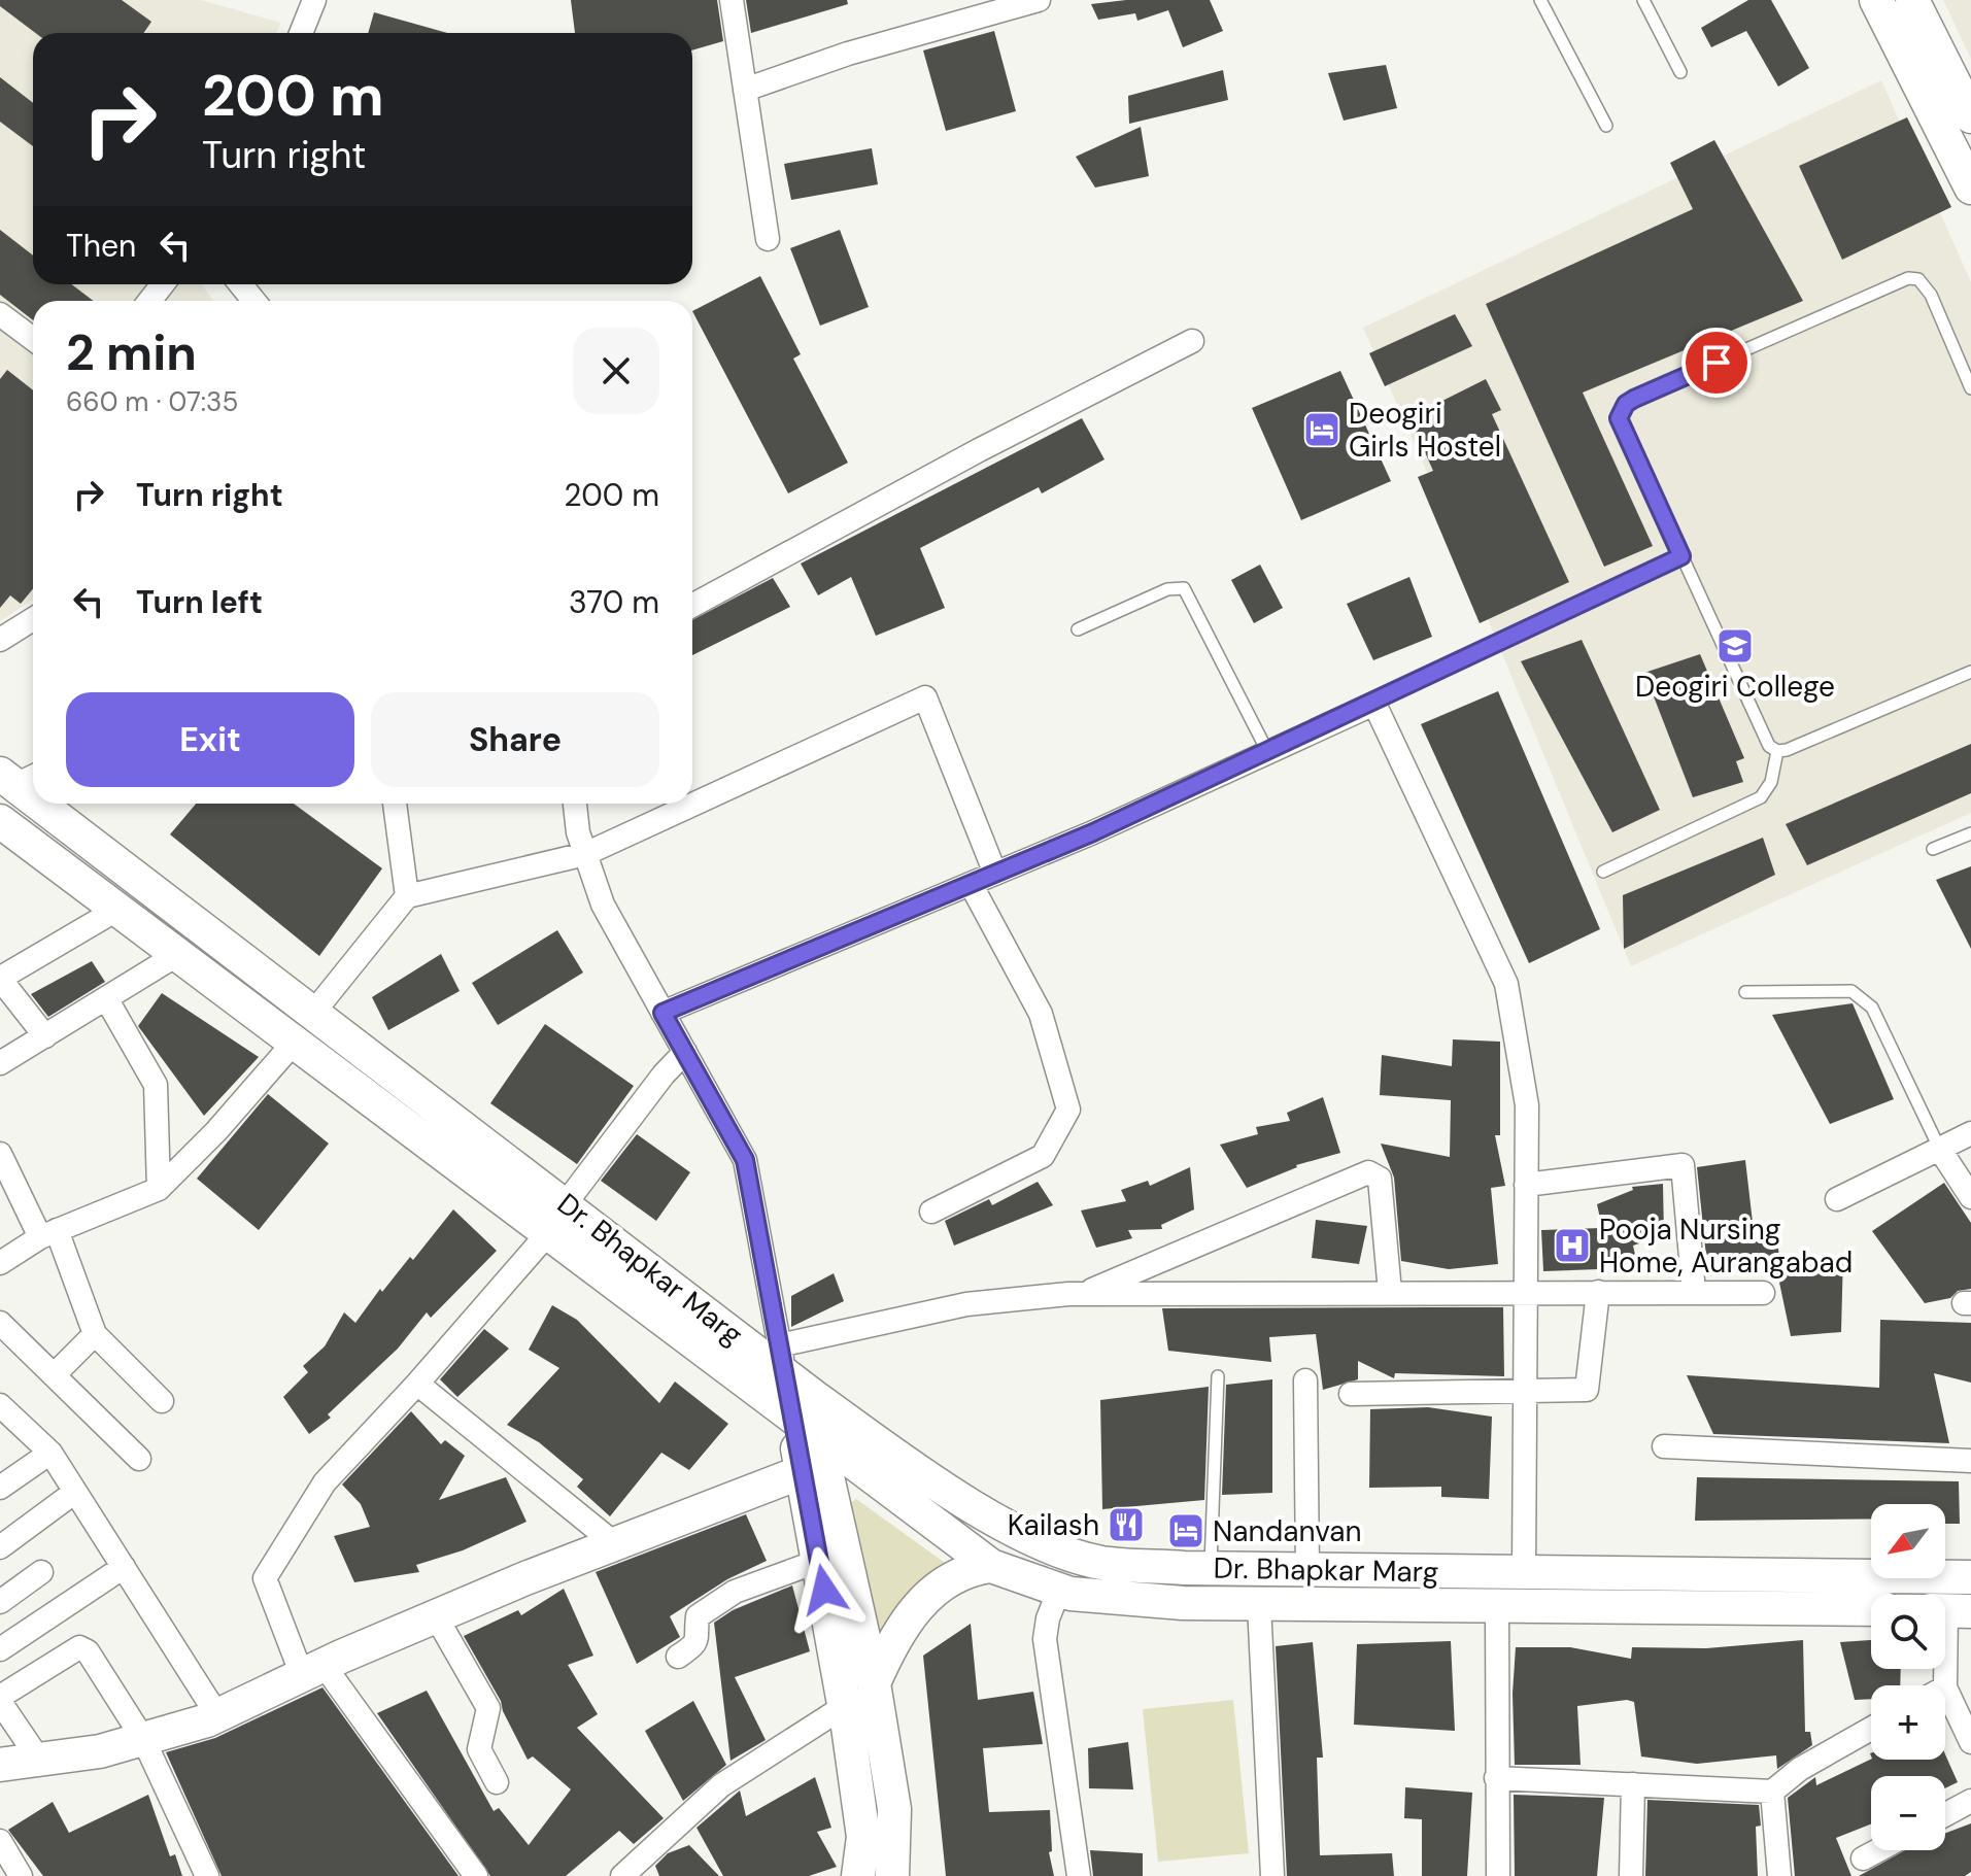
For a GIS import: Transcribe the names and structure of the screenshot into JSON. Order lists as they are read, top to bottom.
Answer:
{
  "streets": {
    "main road": ["Dr. Bhapkar Marg"]
  },
  "places": {
    "hotel": ["Deogiri Girls Hostel", "Nandanvan"],
    "school or university": ["Deogiri College"],
    "hospital": ["Pooja Nursing Home, Aurangabad"],
    "restaurant": ["Kailash"]
  },
  "north": "bottom left",
  "page": {
    "turn": ["200 m", "Turn right"],
    "then": "Then",
    "heading": ["2 min", "660 m · 07:35"],
    "list": [
      {
        "name": "Turn right",
        "value": "200 m"
      },
      {
        "name": "Turn left",
        "value": "370 m"
      }
    ],
    "buttons": ["Exit", "Share"],
    "map_buttons": ["+", "−"]
  }
}
